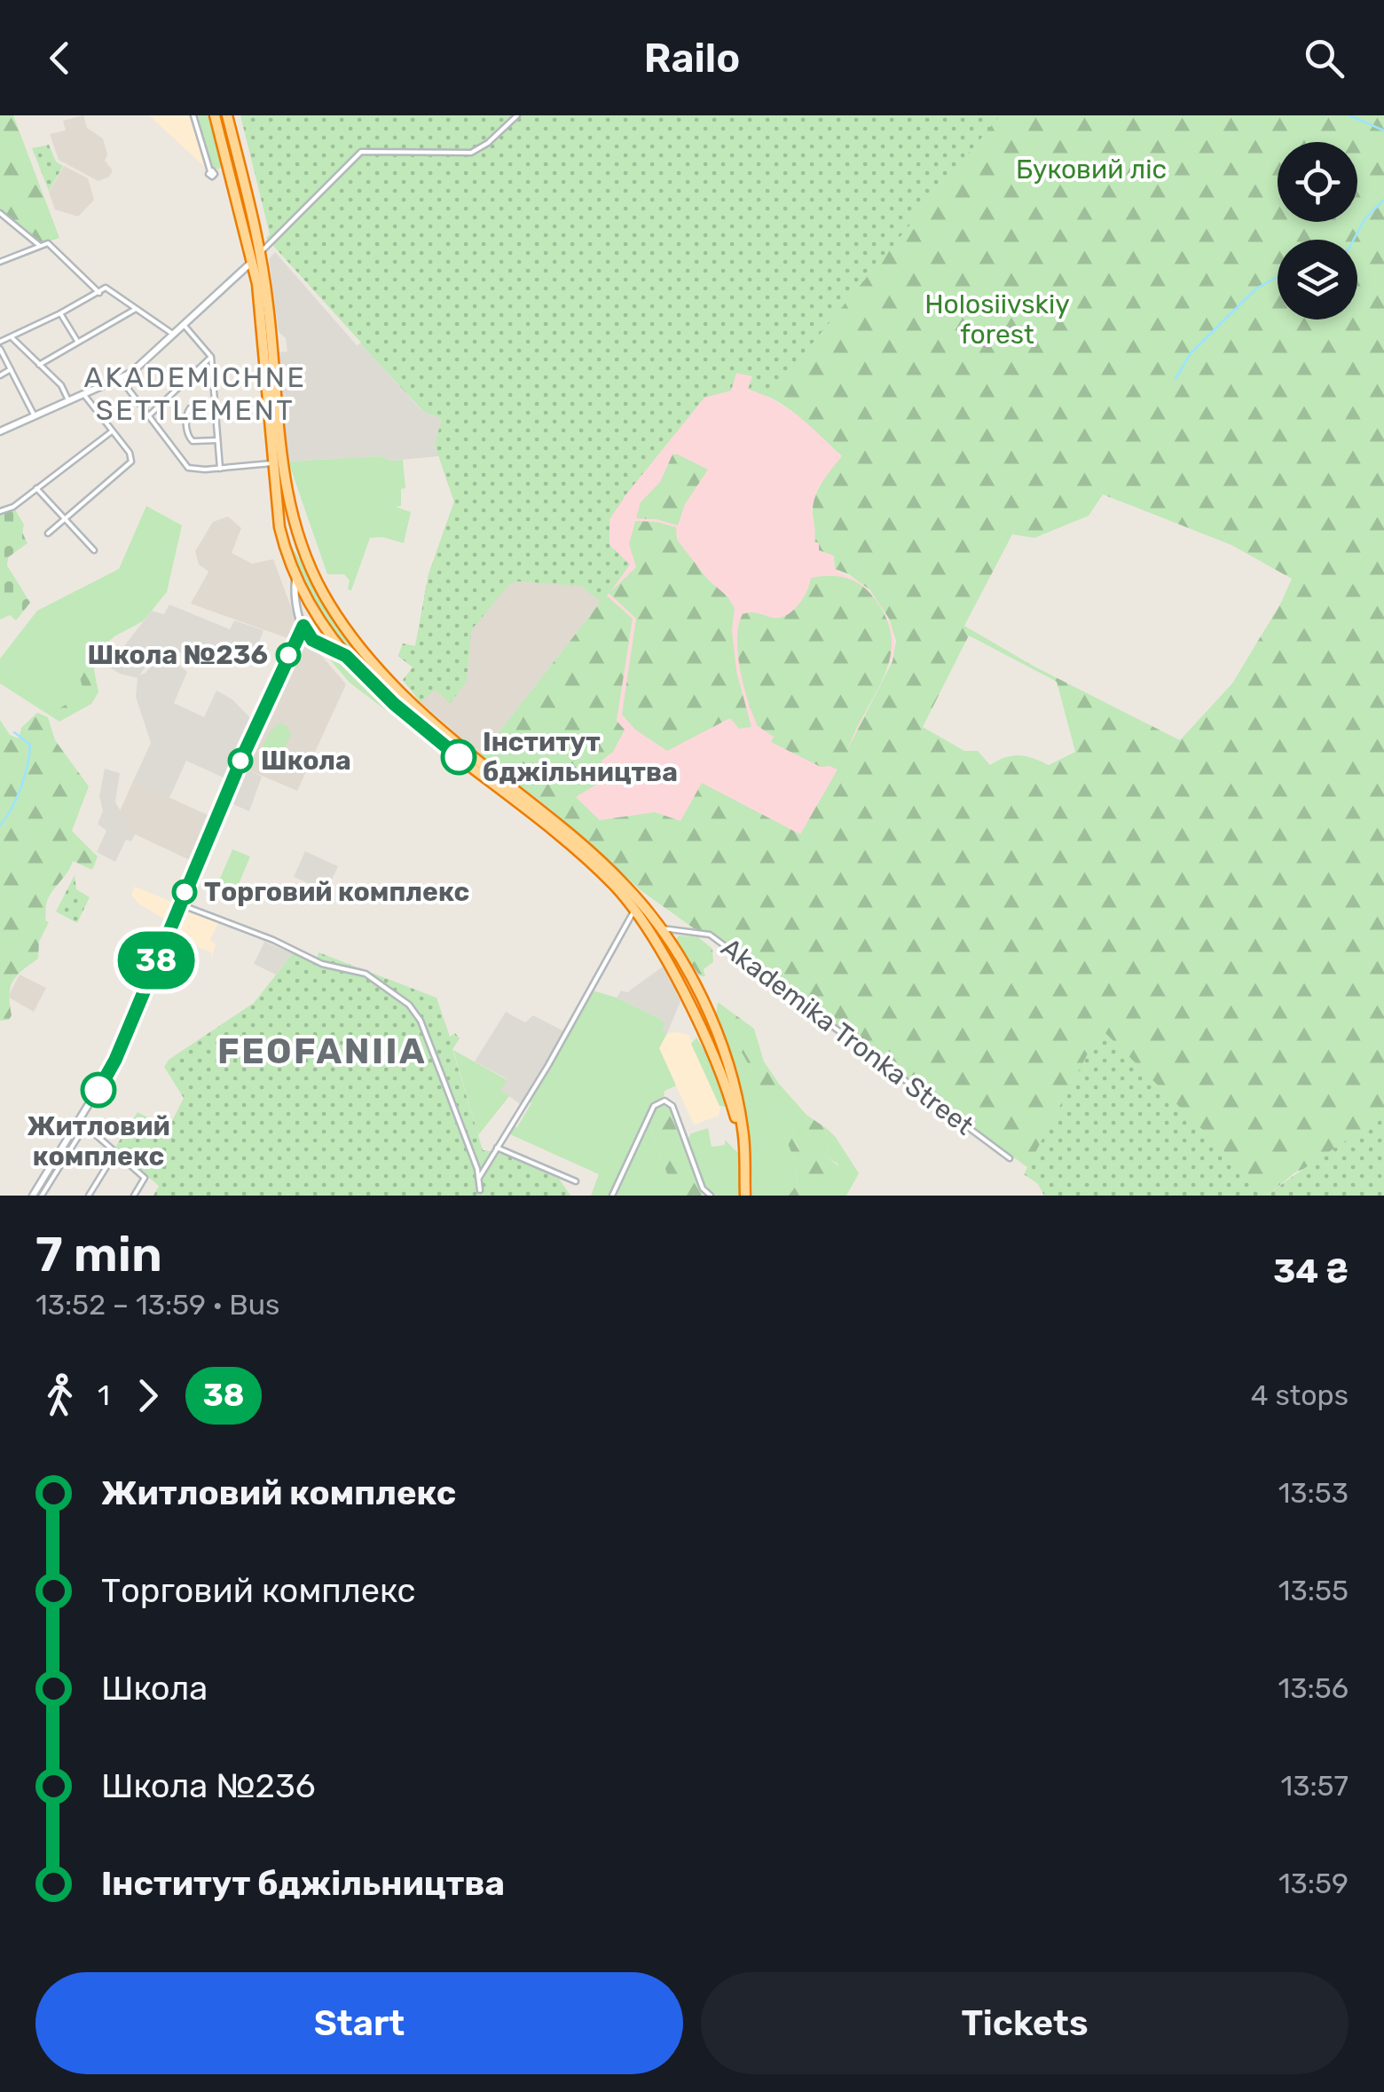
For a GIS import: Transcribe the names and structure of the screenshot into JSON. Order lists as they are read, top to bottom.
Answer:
{
  "streets": {
    "street": ["Akademika Tronka Street"]
  },
  "districts": ["AKADEMICHNE SETTLEMENT", "FEOFANIIA"],
  "parks": ["Буковий ліс", "Holosiivskiy forest"],
  "places": [
    "Школа №236",
    "Інститут бджільництва",
    "Школа",
    "Торговий комплекс",
    "Житловий комплекс"
  ],
  "lines": ["bus line 38"],
  "page": {
    "header": "Railo",
    "on_map": "38",
    "heading": ["7 min", "13:52 – 13:59 · Bus", "34 ₴"],
    "legs": ["1", "38", "4 stops"],
    "list": [
      {
        "name": "Житловий комплекс",
        "value": "13:53"
      },
      {
        "name": "Торговий комплекс",
        "value": "13:55"
      },
      {
        "name": "Школа",
        "value": "13:56"
      },
      {
        "name": "Школа №236",
        "value": "13:57"
      },
      {
        "name": "Інститут бджільництва",
        "value": "13:59"
      }
    ],
    "buttons": ["Start", "Tickets"]
  }
}
